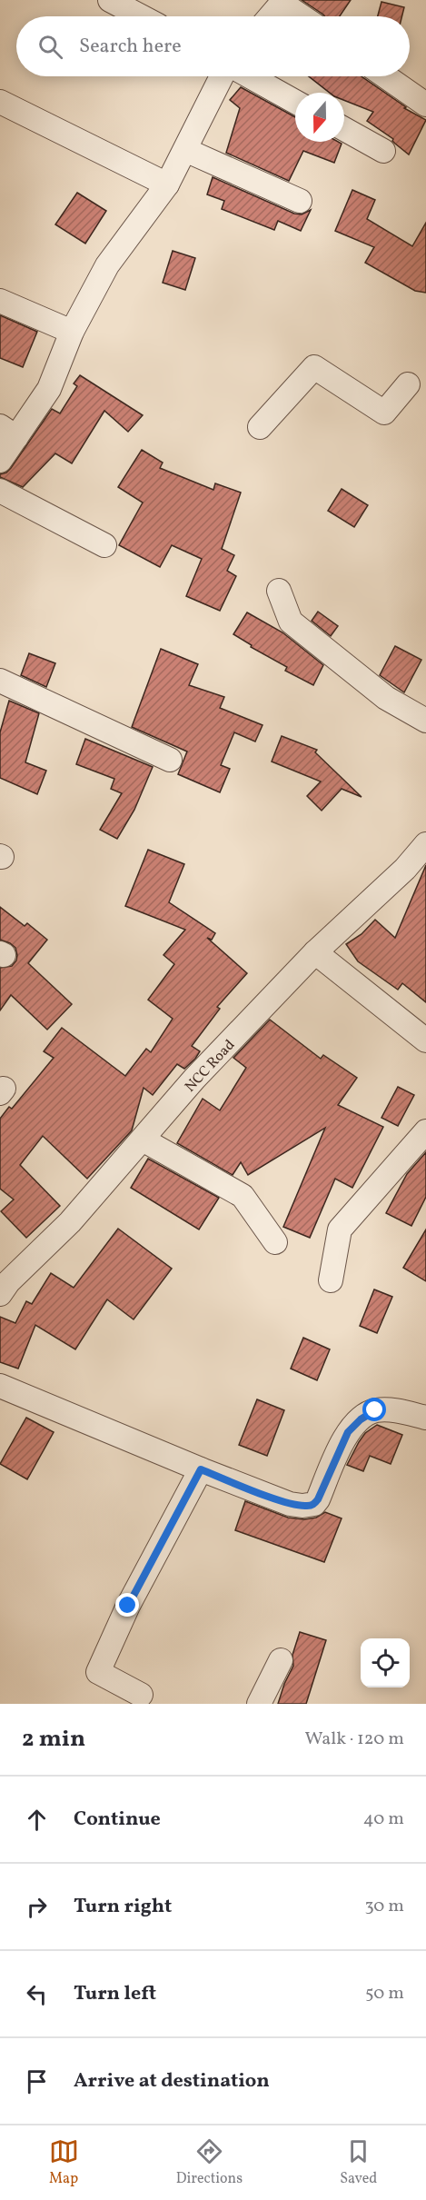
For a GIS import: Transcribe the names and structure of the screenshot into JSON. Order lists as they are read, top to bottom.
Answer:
{
  "streets": {
    "street": ["NCC Road"]
  },
  "north": "bottom",
  "page": {
    "search": "Search here",
    "heading": ["2 min", "Walk · 120 m"],
    "list": [
      ["Continue", "40 m"],
      ["Turn right", "30 m"],
      ["Turn left", "50 m"],
      "Arrive at destination"
    ],
    "nav": ["Map", "Directions", "Saved"]
  }
}
